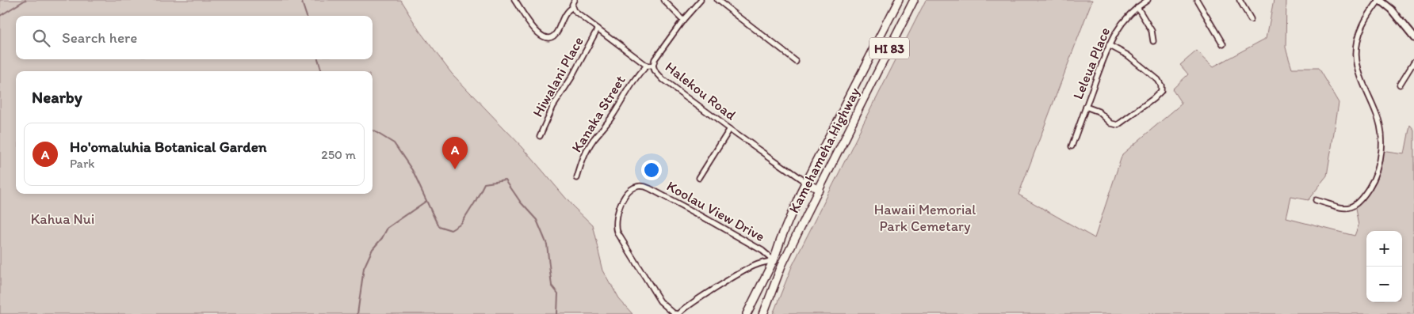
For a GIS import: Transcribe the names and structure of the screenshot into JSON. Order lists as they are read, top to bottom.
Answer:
{
  "streets": {
    "main road": ["HI 83", "Kamehameha Highway"],
    "street": [
      "Leleua Place",
      "Hiwalani Place",
      "Halekou Road",
      "Kanaka Street",
      "Koolau View Drive"
    ]
  },
  "crossings": [
    ["HI 83", "Halekou Road"],
    ["HI 83", "Koolau View Drive"],
    ["Hiwalani Place", "Halekou Road"],
    ["Halekou Road", "Kanaka Street"]
  ],
  "parks": ["Hawaii Memorial Park Cemetary", "Kahua Nui"],
  "page": {
    "search": "Search here",
    "heading": "Nearby",
    "list": [
      {
        "mark": "A",
        "name": "Ho'omaluhia Botanical Garden",
        "note": "Park",
        "value": "250 m"
      }
    ],
    "pins": "A",
    "map_buttons": ["+", "−"]
  }
}
